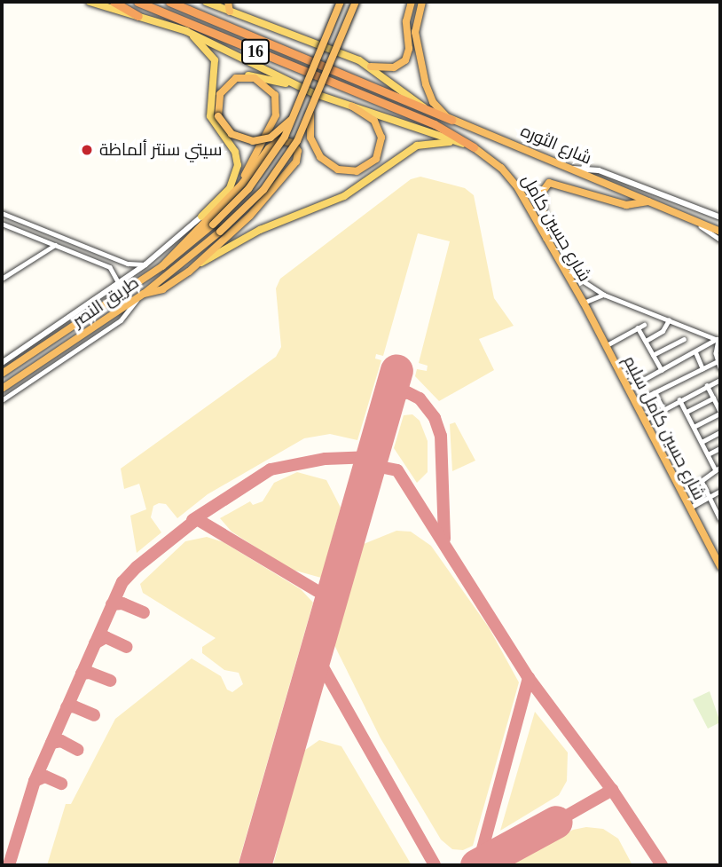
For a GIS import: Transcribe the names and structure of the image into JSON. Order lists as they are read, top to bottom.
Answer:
{
  "streets": {
    "highway": [
      "16",
      "شارع الثوره",
      "شارع حسين كامل",
      "طريق النصر",
      "شارع حسين كامل سليم"
    ]
  },
  "crossings": [
    ["16", "شارع الثوره"],
    ["شارع حسين كامل", "شارع حسين كامل سليم"]
  ],
  "places": ["سيتي سنتر ألماظة"]
}
